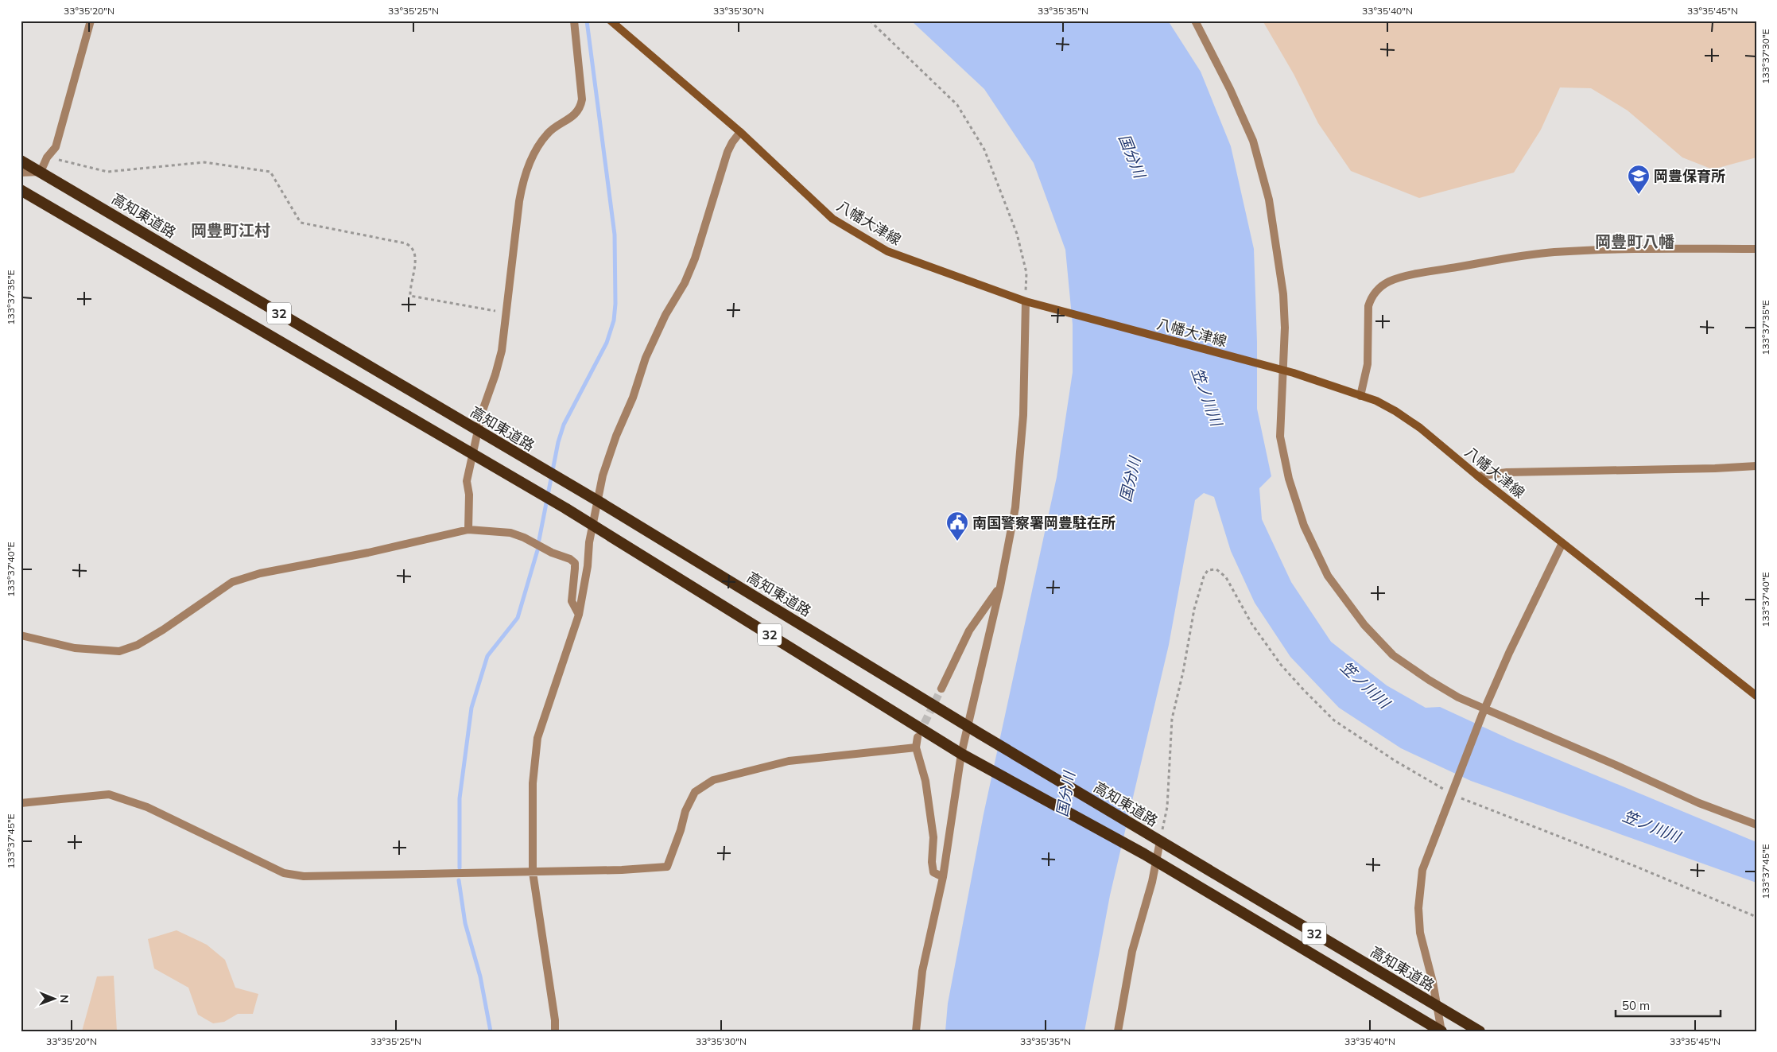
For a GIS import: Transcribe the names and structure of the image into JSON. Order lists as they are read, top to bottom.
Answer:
{
  "streets": {
    "highway": ["高知東道路", "32"],
    "main road": ["八幡大津線"]
  },
  "districts": ["岡豊町江村", "岡豊町八幡"],
  "water": ["国分川", "笠ノ川川"],
  "places": {
    "school or university": ["岡豊保育所"],
    "public building": ["南国警察署岡豊駐在所"]
  },
  "scale_bar": "50 m",
  "north": "right",
  "coordinates": [
    "33°35'20\"N",
    "33°35'25\"N",
    "33°35'30\"N",
    "33°35'35\"N",
    "33°35'40\"N",
    "33°35'45\"N",
    "133°37'30\"E",
    "133°37'35\"E",
    "133°37'40\"E",
    "133°37'45\"E"
  ]
}
